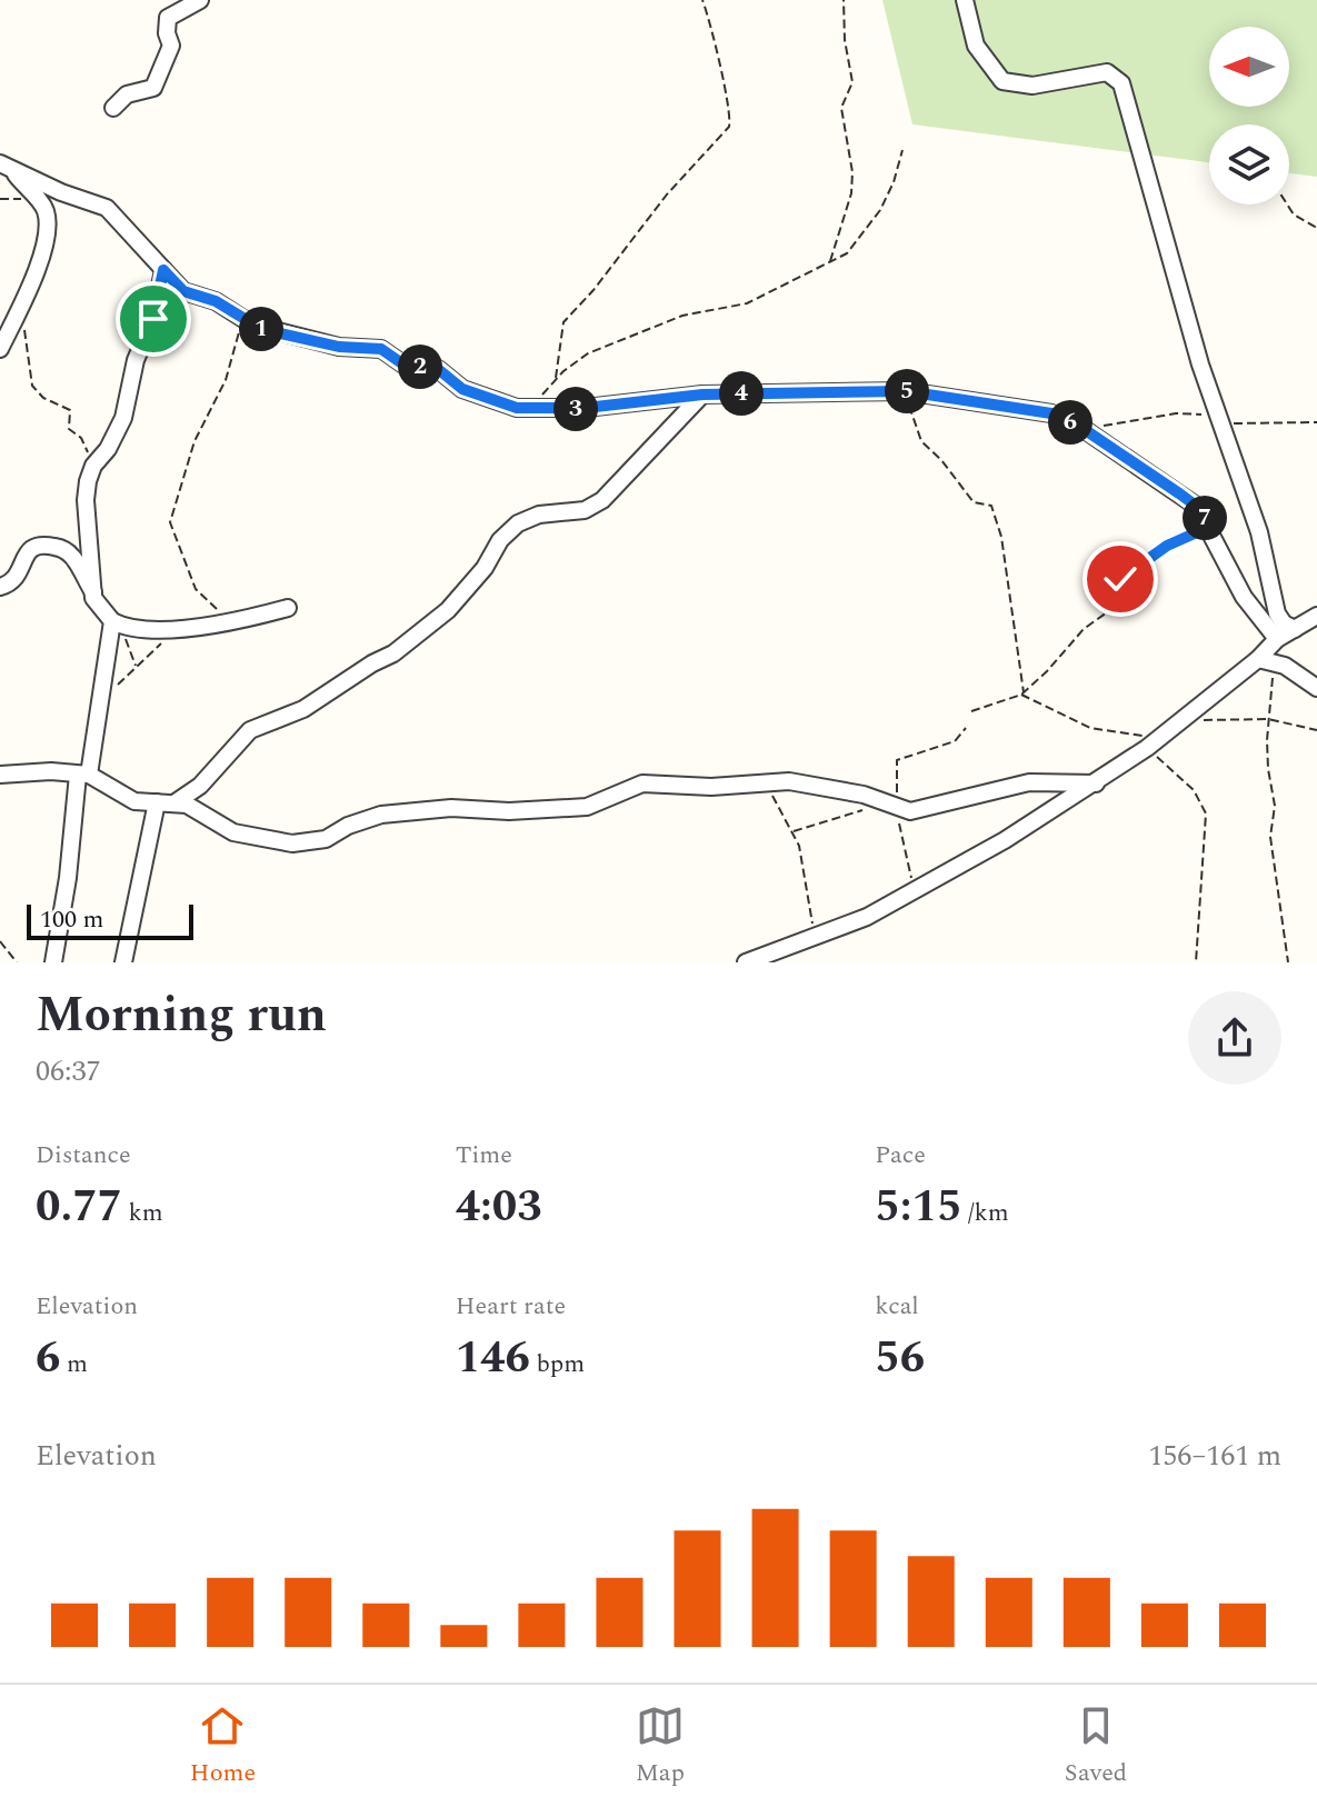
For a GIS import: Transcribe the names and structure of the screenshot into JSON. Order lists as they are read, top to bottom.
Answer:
{
  "scale_bar": "100 m",
  "north": "left",
  "page": {
    "pins": [
      "1",
      "2",
      "5",
      "4",
      "3",
      "6",
      "7"
    ],
    "scale": "100 m",
    "heading": ["Morning run", "06:37"],
    "stats": [
      ["Distance", "0.77 km"],
      ["Time", "4:03"],
      ["Pace", "5:15 /km"],
      ["Elevation", "6 m"],
      ["Heart rate", "146 bpm"],
      ["kcal", "56"]
    ],
    "chart": ["Elevation", "156–161 m"],
    "tabs": ["Home", "Map", "Saved"]
  }
}
